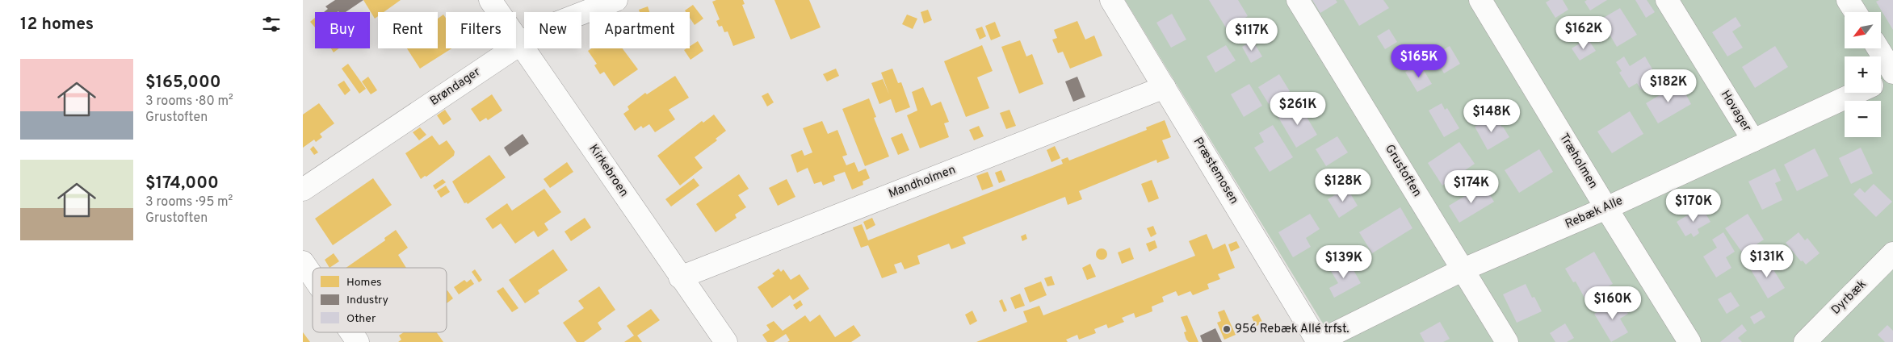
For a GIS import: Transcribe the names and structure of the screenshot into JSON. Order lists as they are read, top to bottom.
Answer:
{
  "streets": {
    "street": [
      "Brøndager",
      "Hovager",
      "Træholmen",
      "Kirkebroen",
      "Præstemosen",
      "Grustoften",
      "Mandholmen",
      "Rebæk Alle",
      "Dyrbæk"
    ]
  },
  "crossings": [
    ["Brøndager", "Kirkebroen"],
    ["Hovager", "Rebæk Alle"],
    ["Træholmen", "Rebæk Alle"],
    ["Kirkebroen", "Mandholmen"],
    ["Præstemosen", "Mandholmen"],
    ["Præstemosen", "Rebæk Alle"],
    ["Grustoften", "Rebæk Alle"]
  ],
  "places": ["956 Rebæk Allé trfst."],
  "legend": ["Homes", "Industry", "Other"],
  "north": "bottom left",
  "page": {
    "heading": "12 homes",
    "map_buttons": ["+", "−"],
    "chip": [
      "Buy",
      "Rent",
      "Filters",
      "New",
      "Apartment"
    ],
    "price": [
      "$162K",
      "$117K",
      "$165K",
      "$182K",
      "$261K",
      "$148K",
      "$128K",
      "$174K",
      "$170K",
      "$131K",
      "$139K",
      "$160K"
    ],
    "list": [
      {
        "name": "$165,000",
        "note": "3 rooms · 80 m² · Grustoften"
      },
      {
        "name": "$174,000",
        "note": "3 rooms · 95 m² · Grustoften"
      }
    ]
  }
}
